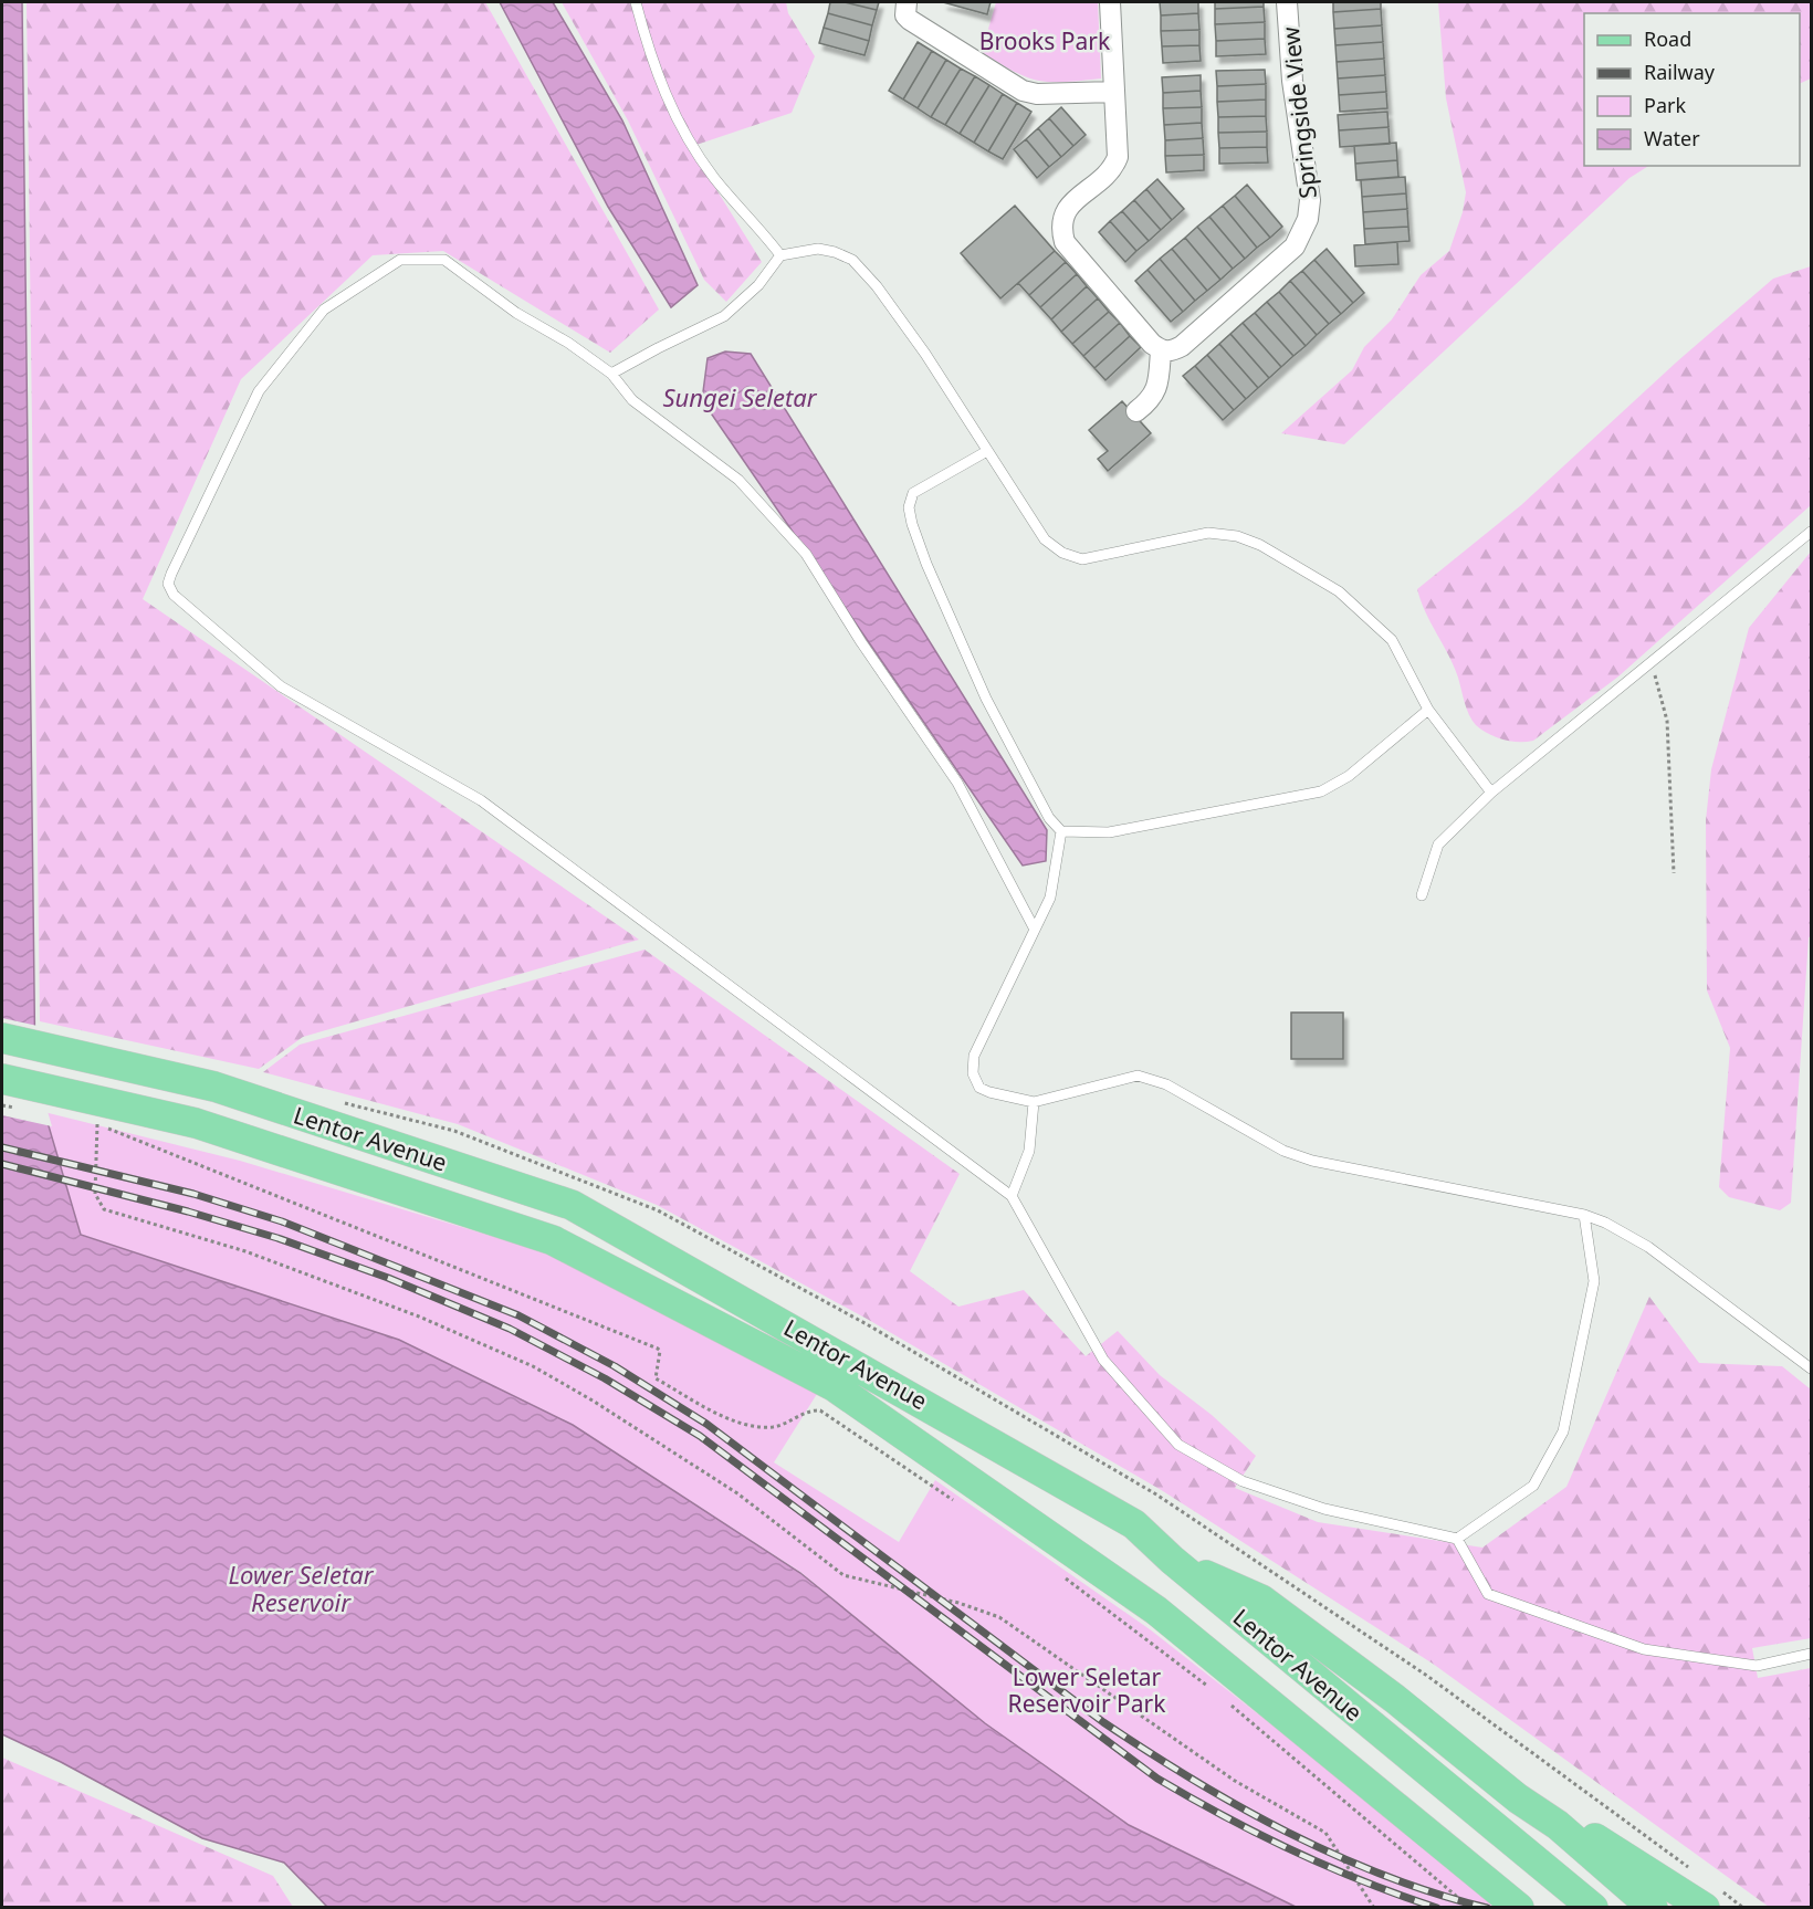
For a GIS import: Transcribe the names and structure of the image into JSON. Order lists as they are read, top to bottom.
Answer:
{
  "streets": {
    "main road": ["Lentor Avenue"],
    "street": ["Springside View"]
  },
  "water": ["Sungei Seletar", "Lower Seletar Reservoir"],
  "parks": ["Brooks Park", "Lower Seletar Reservoir Park"],
  "legend": [
    "Road",
    "Railway",
    "Park",
    "Water"
  ]
}
